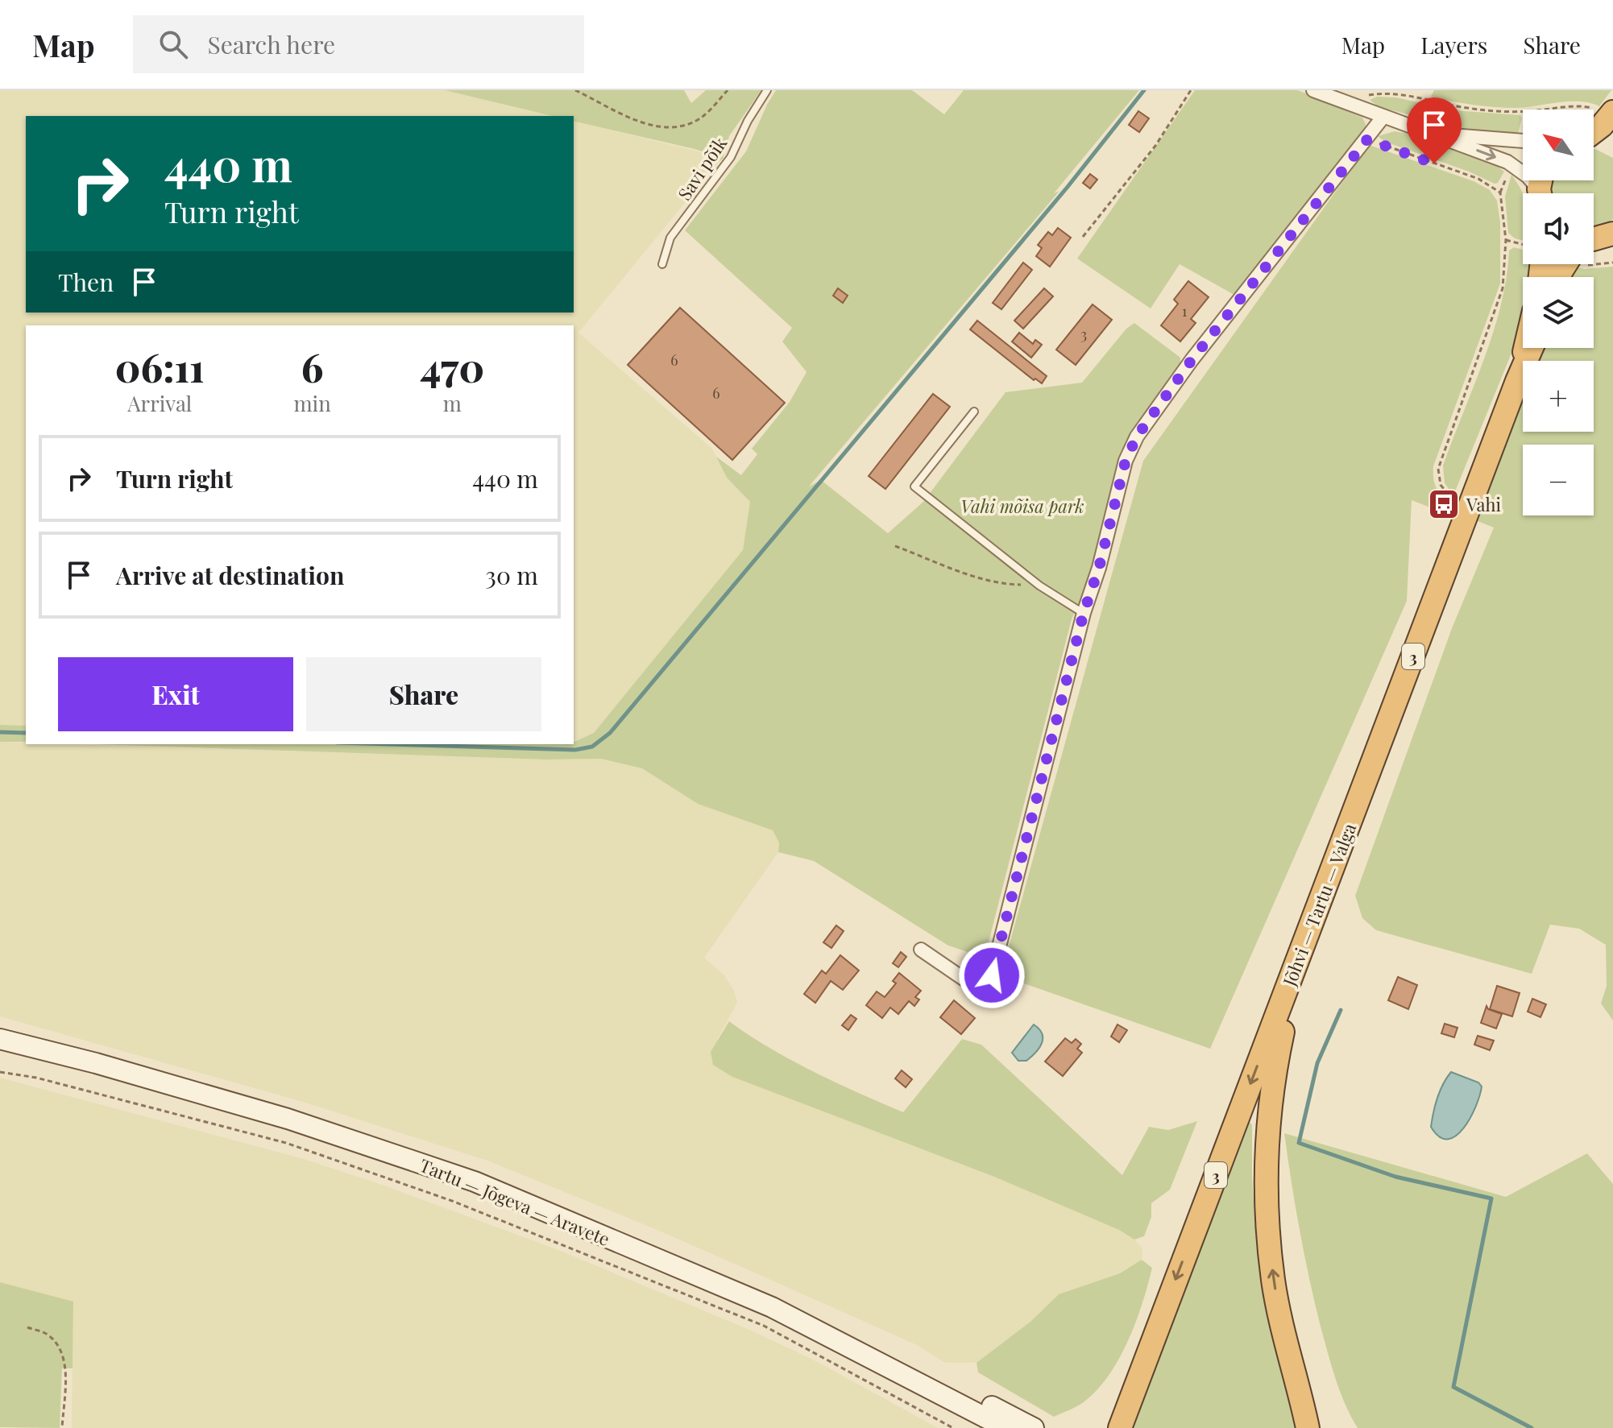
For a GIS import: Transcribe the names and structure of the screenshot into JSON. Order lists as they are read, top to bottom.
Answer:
{
  "streets": {
    "highway": ["3", "Jõhvi — Tartu — Valga"],
    "main road": ["Tartu — Jõgeva — Aravete"],
    "lane": ["Savi põik"]
  },
  "parks": ["Vahi mõisa park"],
  "places": {
    "bus stop": ["Vahi"]
  },
  "house_numbers": [
    "1",
    "3",
    "6",
    "6"
  ],
  "north": "top left",
  "page": {
    "header": "Map",
    "search": "Search here",
    "nav": ["Map", "Layers", "Share"],
    "map_buttons": ["+", "−"],
    "turn": ["440 m", "Turn right"],
    "then": "Then",
    "eta": [
      "06:11",
      "Arrival",
      "6",
      "min",
      "470",
      "m"
    ],
    "list": [
      {
        "name": "Turn right",
        "value": "440 m"
      },
      {
        "name": "Arrive at destination",
        "value": "30 m"
      }
    ],
    "buttons": ["Exit", "Share"]
  }
}
